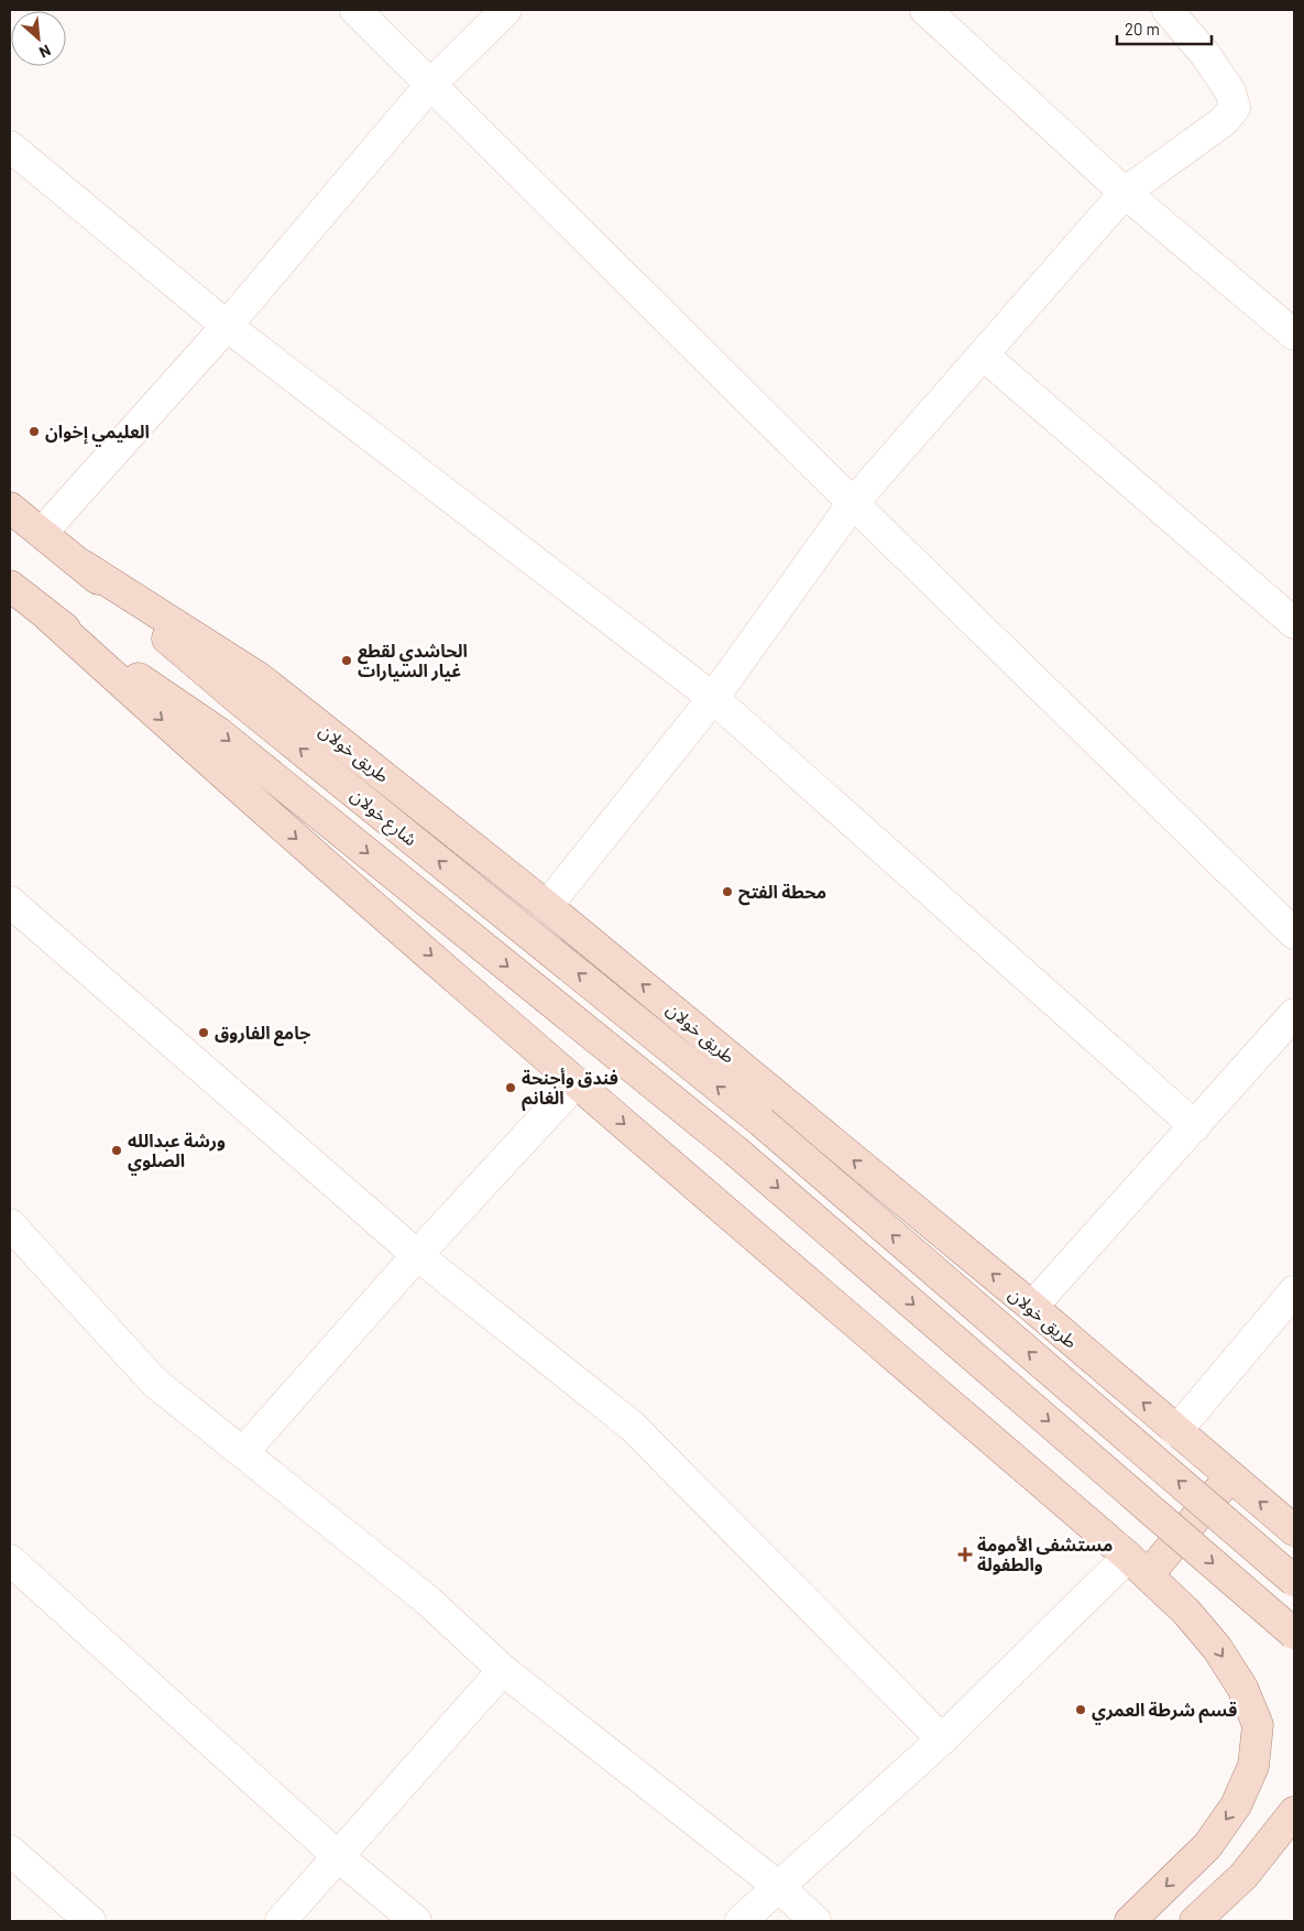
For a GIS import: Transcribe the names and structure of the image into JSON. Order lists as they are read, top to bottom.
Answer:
{
  "streets": {
    "main road": ["طريق خولان", "شارع خولان"]
  },
  "crossings": [
    ["طريق خولان", "شارع خولان"]
  ],
  "places": {
    "other": [
      "العليمي إخوان",
      "الحاشدي لقطع غيار السيارات",
      "محطة الفتح",
      "جامع الفاروق",
      "فندق وأجنحة الغانم",
      "ورشة عبدالله الصلوي",
      "قسم شرطة العمري"
    ],
    "health": ["مستشفى الأمومة والطفولة"]
  },
  "scale_bar": "20 m",
  "north": "bottom right"
}
